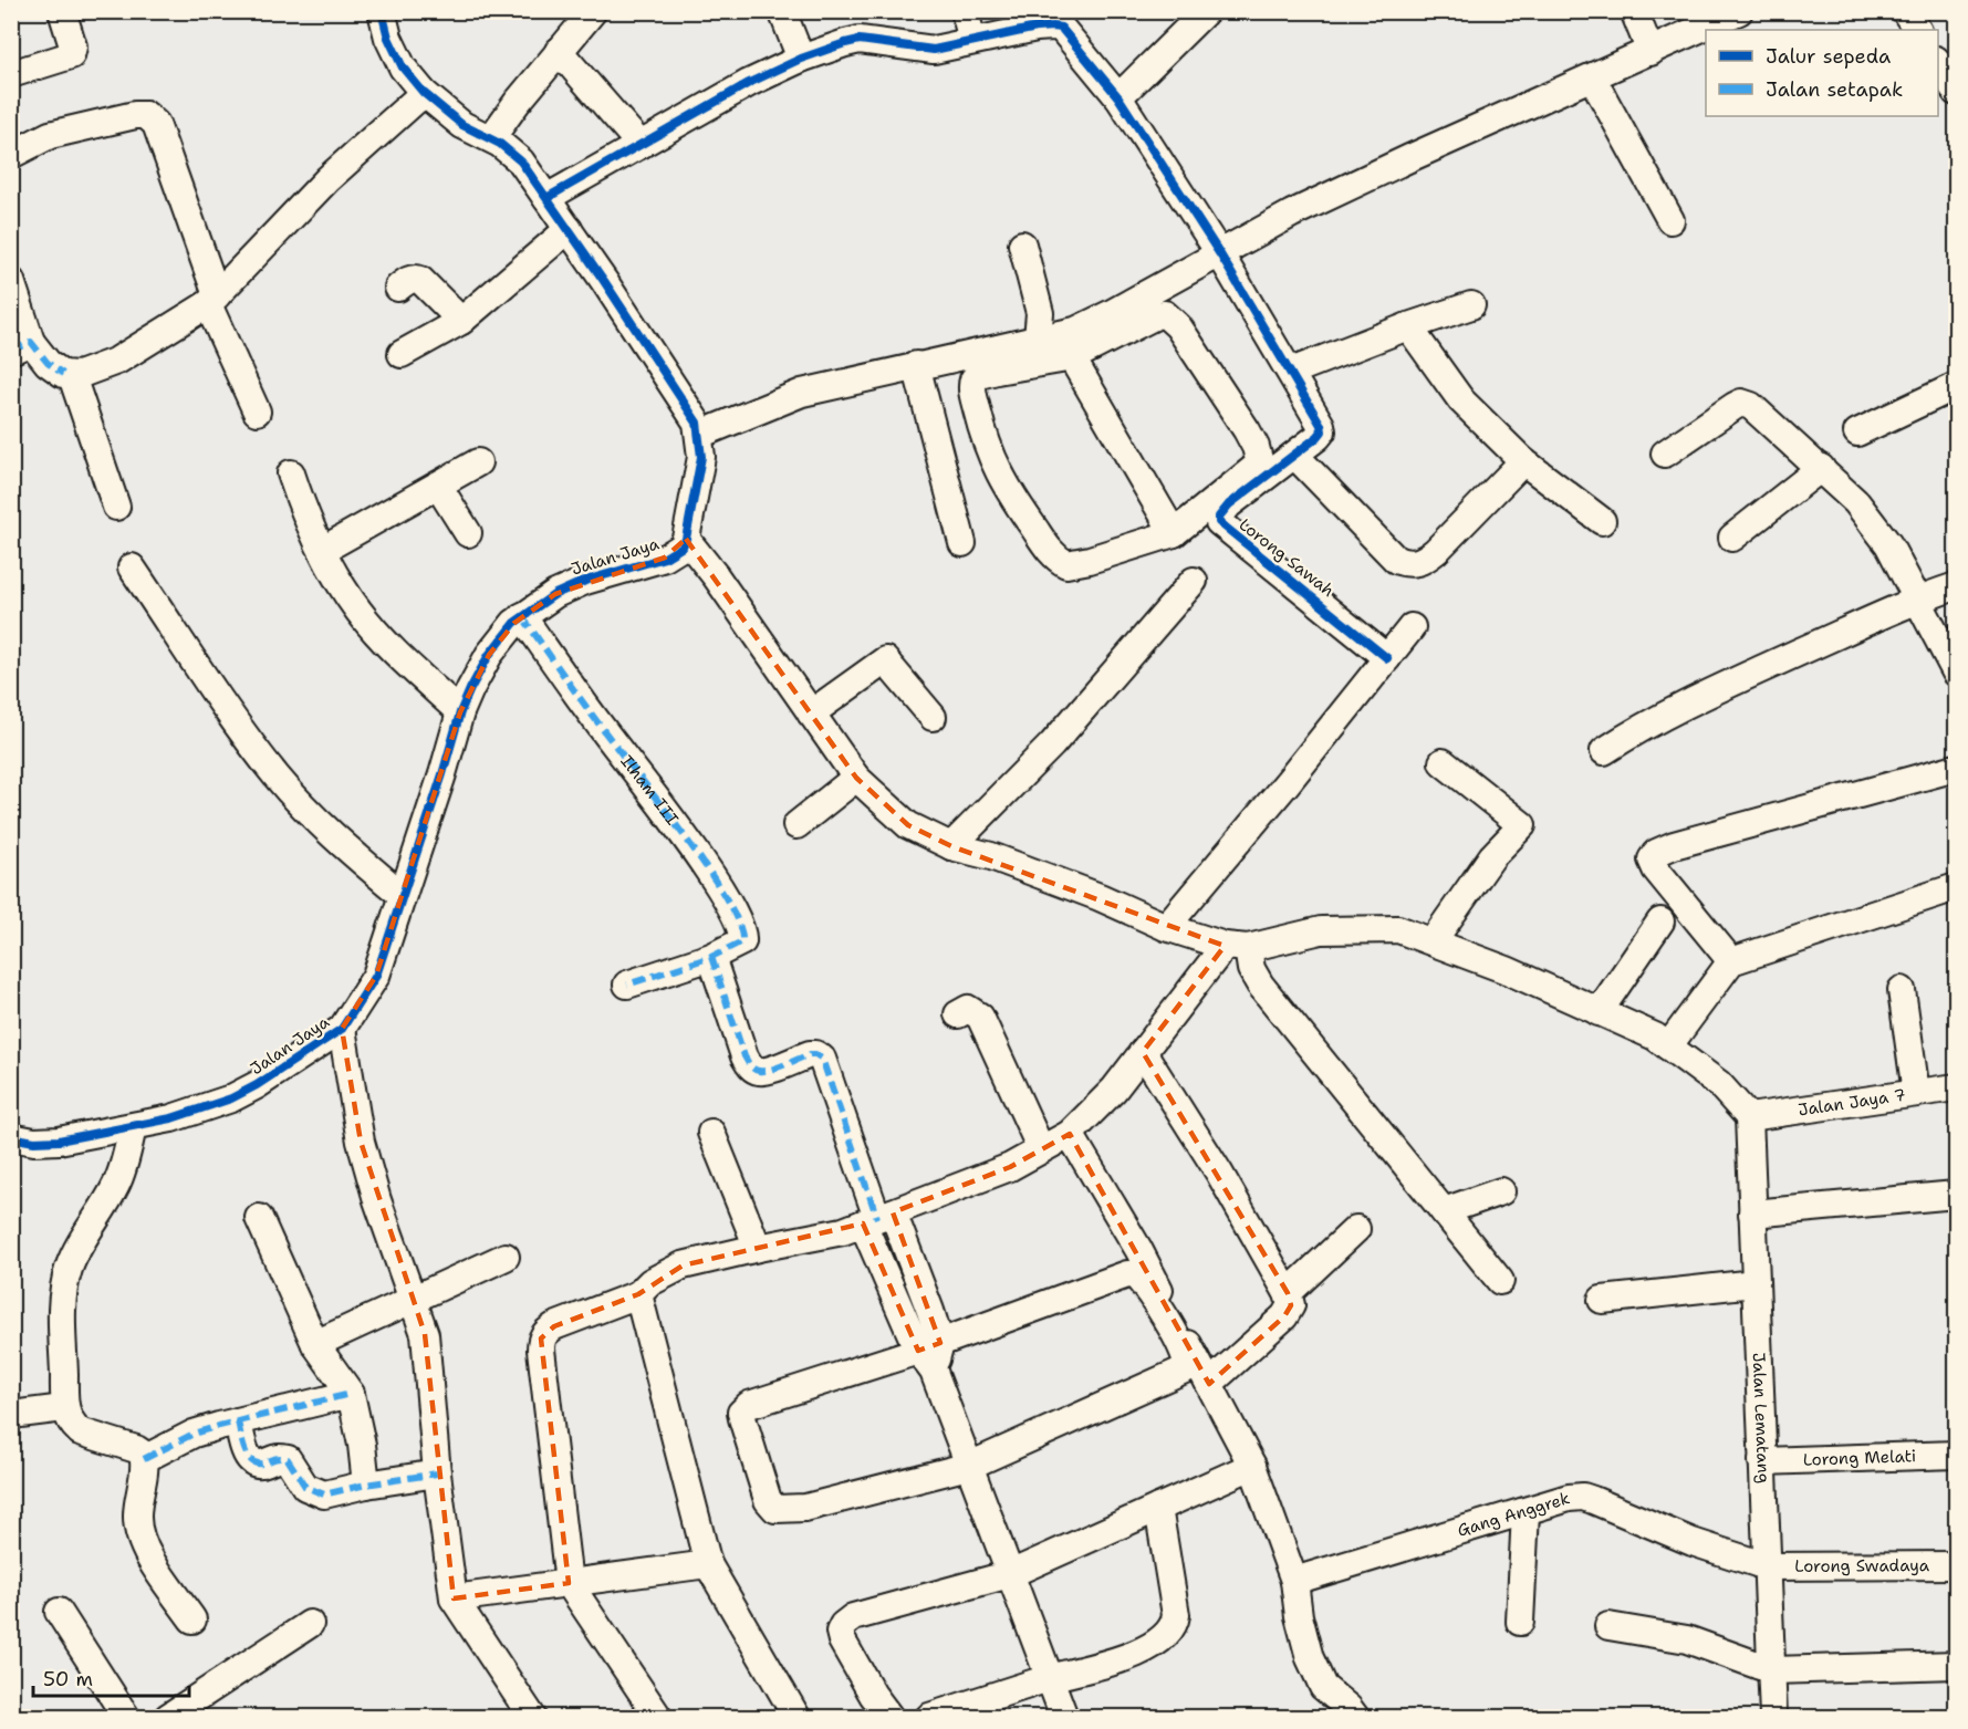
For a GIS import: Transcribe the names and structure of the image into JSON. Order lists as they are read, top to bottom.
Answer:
{
  "streets": {
    "street": [
      "Jalan Jaya",
      "Lorong Sawah",
      "Ilham III",
      "Jalan Jaya 7",
      "Jalan Lematang",
      "Lorong Melati",
      "Gang Anggrek",
      "Lorong Swadaya"
    ]
  },
  "crossings": [
    ["Jalan Jaya", "Ilham III"],
    ["Jalan Jaya 7", "Jalan Lematang"],
    ["Jalan Lematang", "Lorong Melati"],
    ["Jalan Lematang", "Gang Anggrek"],
    ["Jalan Lematang", "Lorong Swadaya"],
    ["Gang Anggrek", "Lorong Swadaya"]
  ],
  "legend": ["Jalur sepeda", "Jalan setapak"],
  "scale_bar": "50 m"
}
